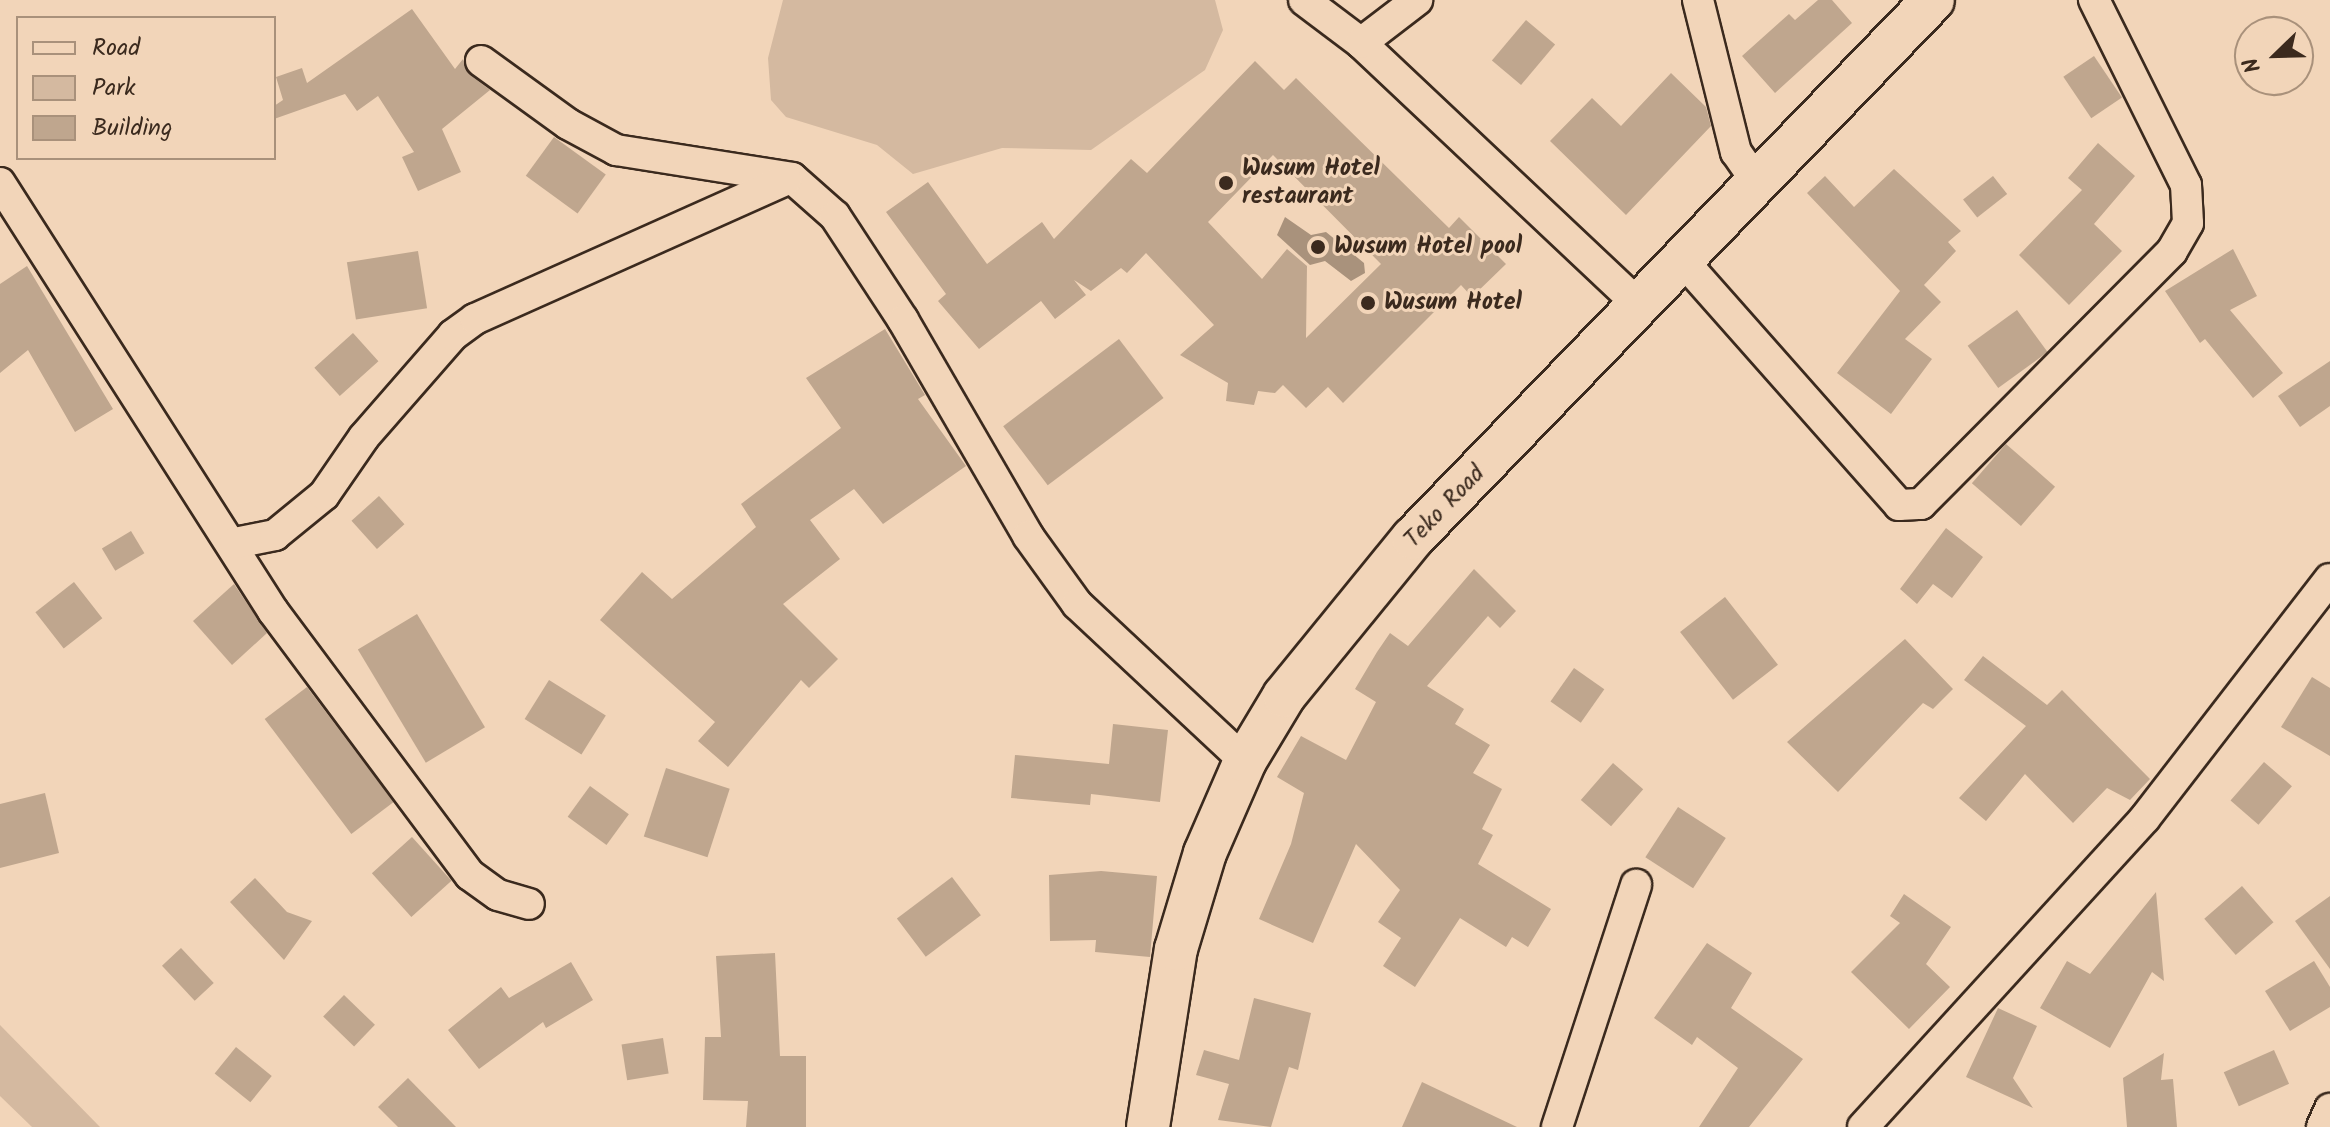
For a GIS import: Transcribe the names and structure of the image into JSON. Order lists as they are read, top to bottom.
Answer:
{
  "streets": {
    "street": ["Teko Road"]
  },
  "places": ["Wusum Hotel restaurant", "Wusum Hotel pool", "Wusum Hotel"],
  "legend": ["Road", "Park", "Building"],
  "north": "bottom left"
}
